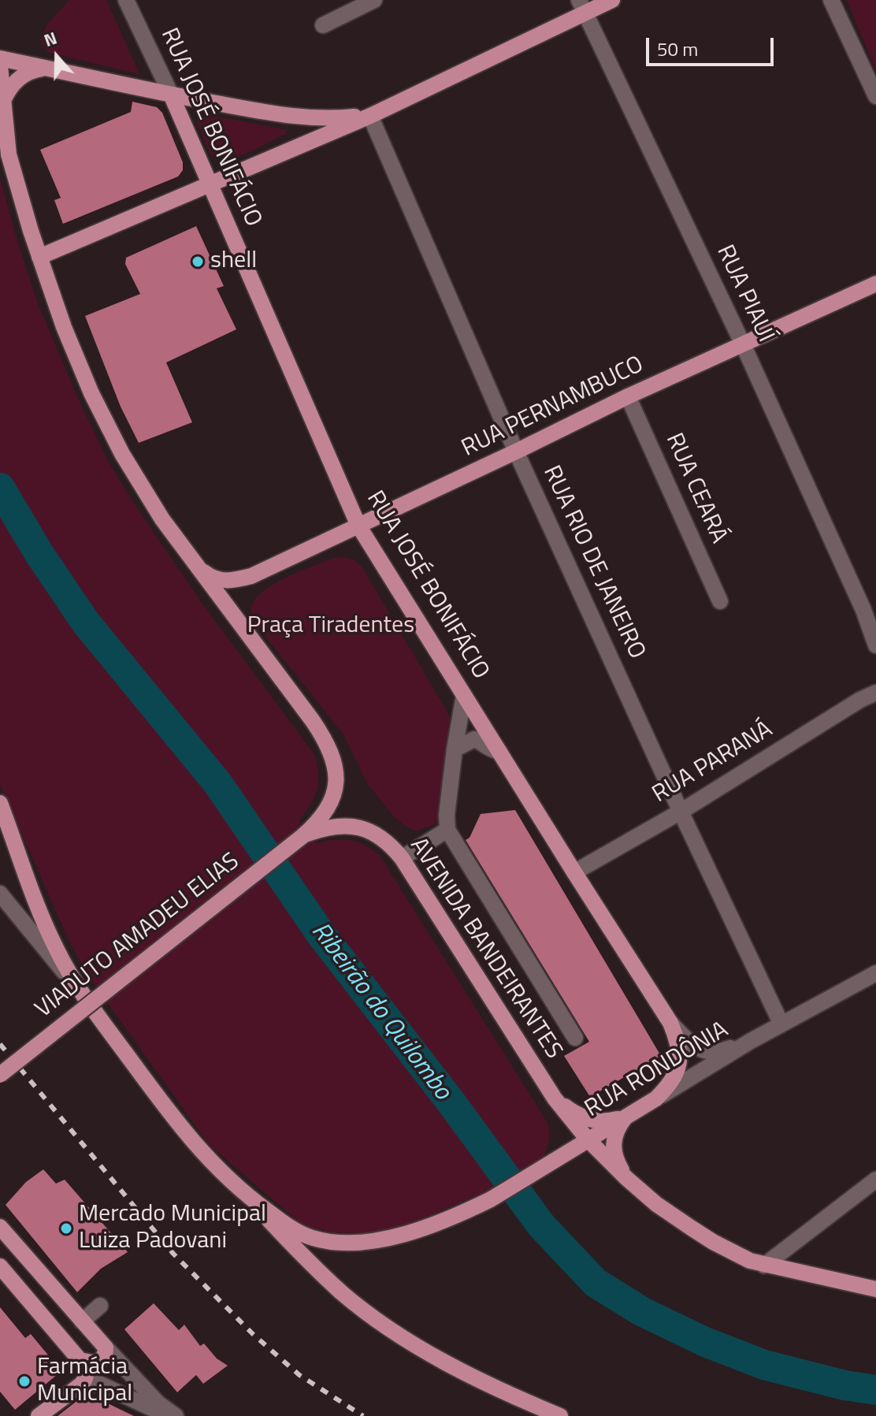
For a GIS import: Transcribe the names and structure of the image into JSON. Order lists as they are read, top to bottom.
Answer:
{
  "streets": {
    "main road": [
      "RUA JOSÉ BONIFÁCIO",
      "RUA PERNAMBUCO",
      "VIADUTO AMADEU ELIAS",
      "AVENIDA BANDEIRANTES",
      "RUA RONDÔNIA"
    ],
    "street": [
      "RUA PIAUÍ",
      "RUA CEARÁ",
      "RUA RIO DE JANEIRO",
      "RUA PARANÁ"
    ]
  },
  "crossings": [
    ["RUA JOSÉ BONIFÁCIO", "RUA PERNAMBUCO"],
    ["RUA JOSÉ BONIFÁCIO", "RUA PARANÁ"],
    ["RUA JOSÉ BONIFÁCIO", "RUA RONDÔNIA"],
    ["RUA PIAUÍ", "RUA PERNAMBUCO"],
    ["RUA PERNAMBUCO", "RUA CEARÁ"],
    ["RUA PERNAMBUCO", "RUA RIO DE JANEIRO"],
    ["RUA RIO DE JANEIRO", "RUA PARANÁ"],
    ["RUA RIO DE JANEIRO", "RUA RONDÔNIA"],
    ["VIADUTO AMADEU ELIAS", "AVENIDA BANDEIRANTES"],
    ["AVENIDA BANDEIRANTES", "RUA RONDÔNIA"]
  ],
  "water": ["Ribeirão do Quilombo"],
  "parks": ["Praça Tiradentes"],
  "places": ["shell", "Mercado Municipal Luiza Padovani", "Farmácia Municipal"],
  "scale_bar": "50 m",
  "north": "top"
}
